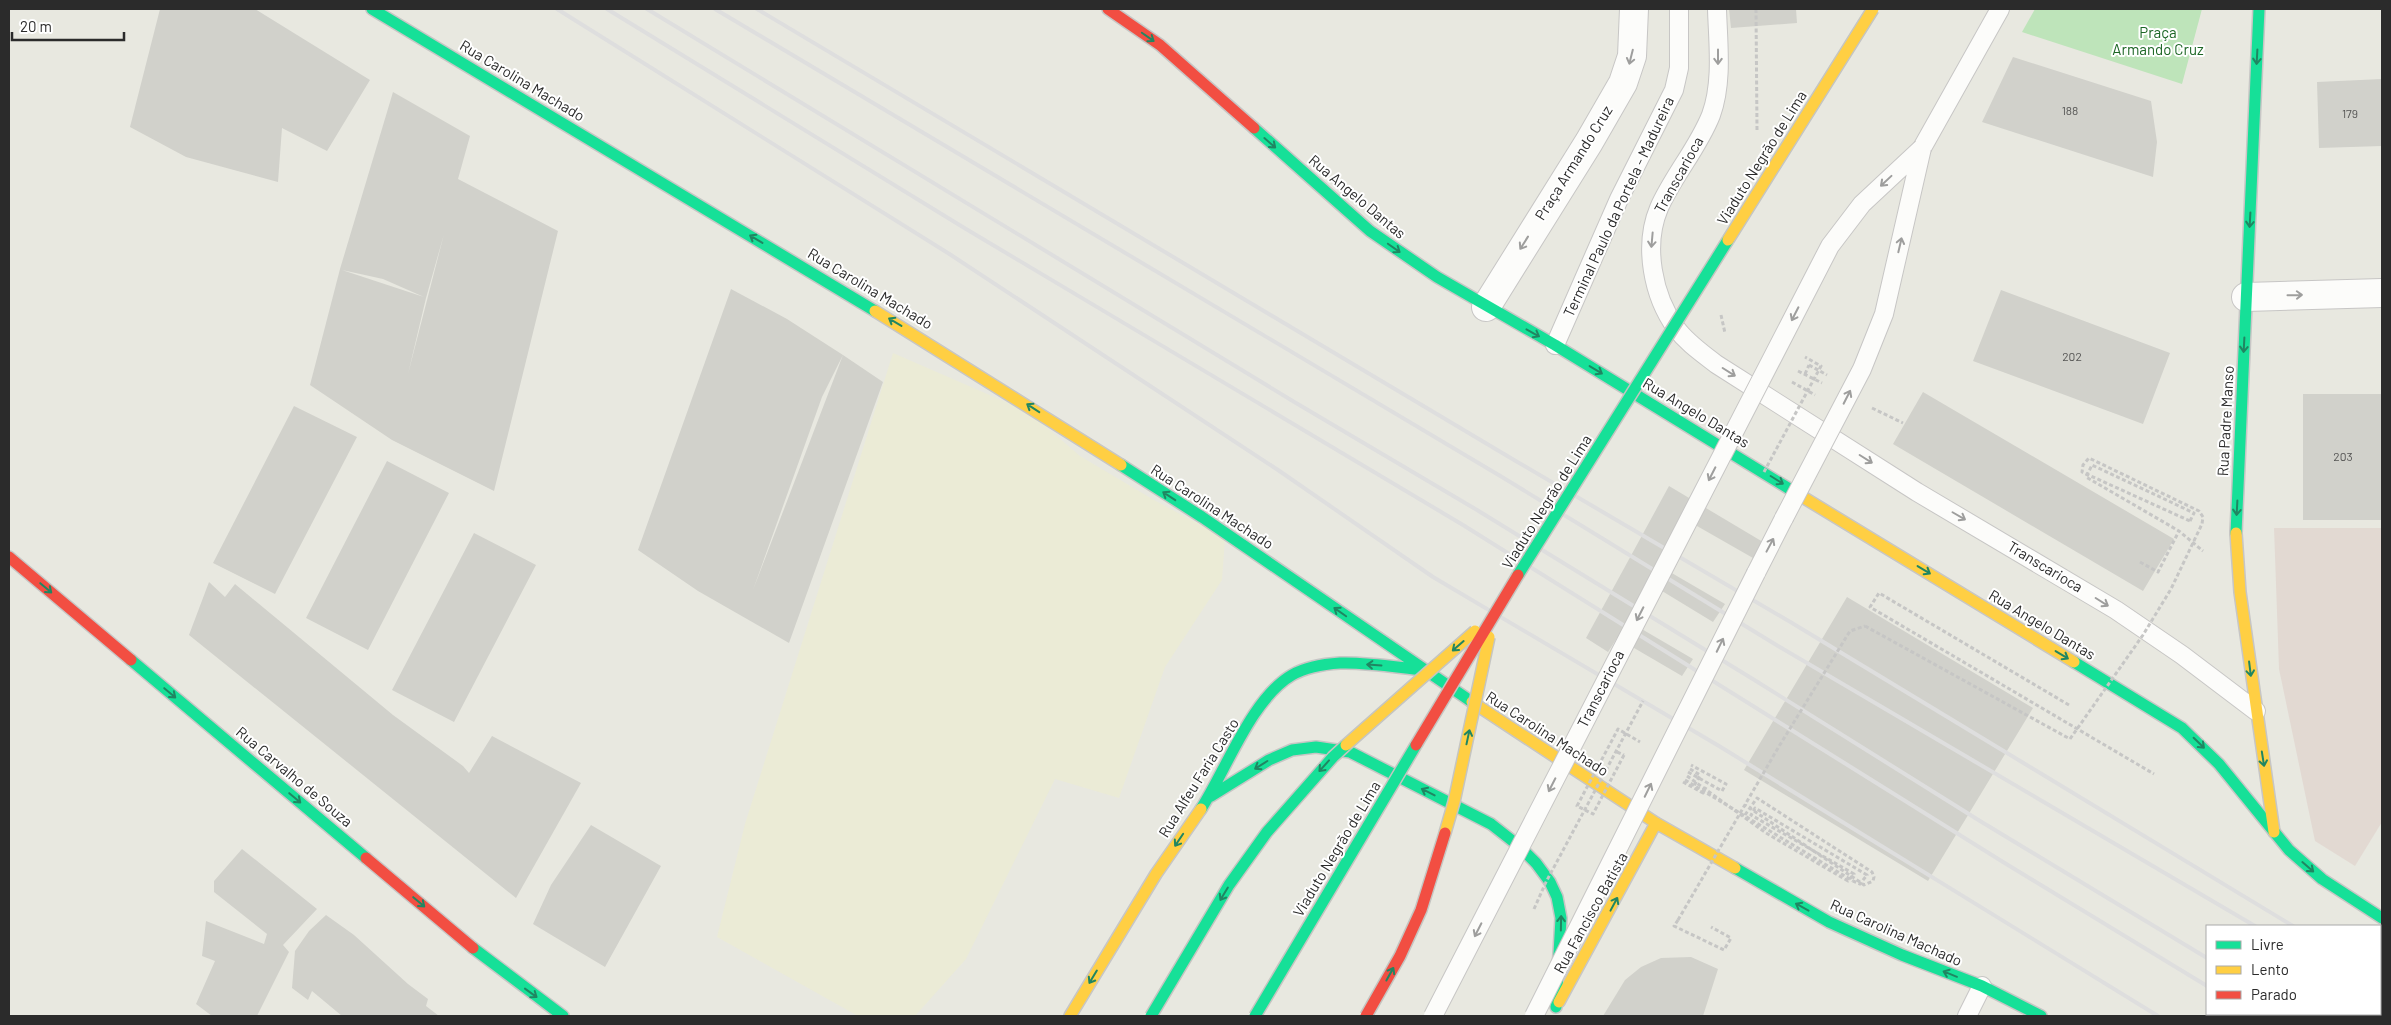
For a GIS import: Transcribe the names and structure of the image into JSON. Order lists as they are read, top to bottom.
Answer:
{
  "streets": {
    "main road": [
      "Rua Carolina Machado",
      "Viaduto Negrão de Lima",
      "Rua Angelo Dantas",
      "Rua Padre Manso",
      "Rua Carvalho de Souza",
      "Rua Alfeu Faria Casto",
      "Rua Fancisco Batista"
    ],
    "street": ["Praça Armando Cruz"],
    "lane": ["Transcarioca", "Terminal Paulo da Portela - Madureira"]
  },
  "crossings": [
    ["Rua Carolina Machado", "Rua Alfeu Faria Casto"],
    ["Rua Carolina Machado", "Rua Fancisco Batista"],
    ["Praça Armando Cruz", "Rua Angelo Dantas"],
    ["Transcarioca", "Rua Padre Manso"],
    ["Rua Angelo Dantas", "Terminal Paulo da Portela - Madureira"],
    ["Rua Angelo Dantas", "Rua Padre Manso"]
  ],
  "one_way": [
    "Rua Carolina Machado",
    "Praça Armando Cruz",
    "Rua Angelo Dantas",
    "Rua Padre Manso",
    "Rua Carvalho de Souza",
    "Rua Fancisco Batista"
  ],
  "parks": ["Praça Armando Cruz"],
  "house_numbers": [
    "188",
    "179",
    "202",
    "203"
  ],
  "legend": ["Livre", "Lento", "Parado"],
  "scale_bar": "20 m"
}
